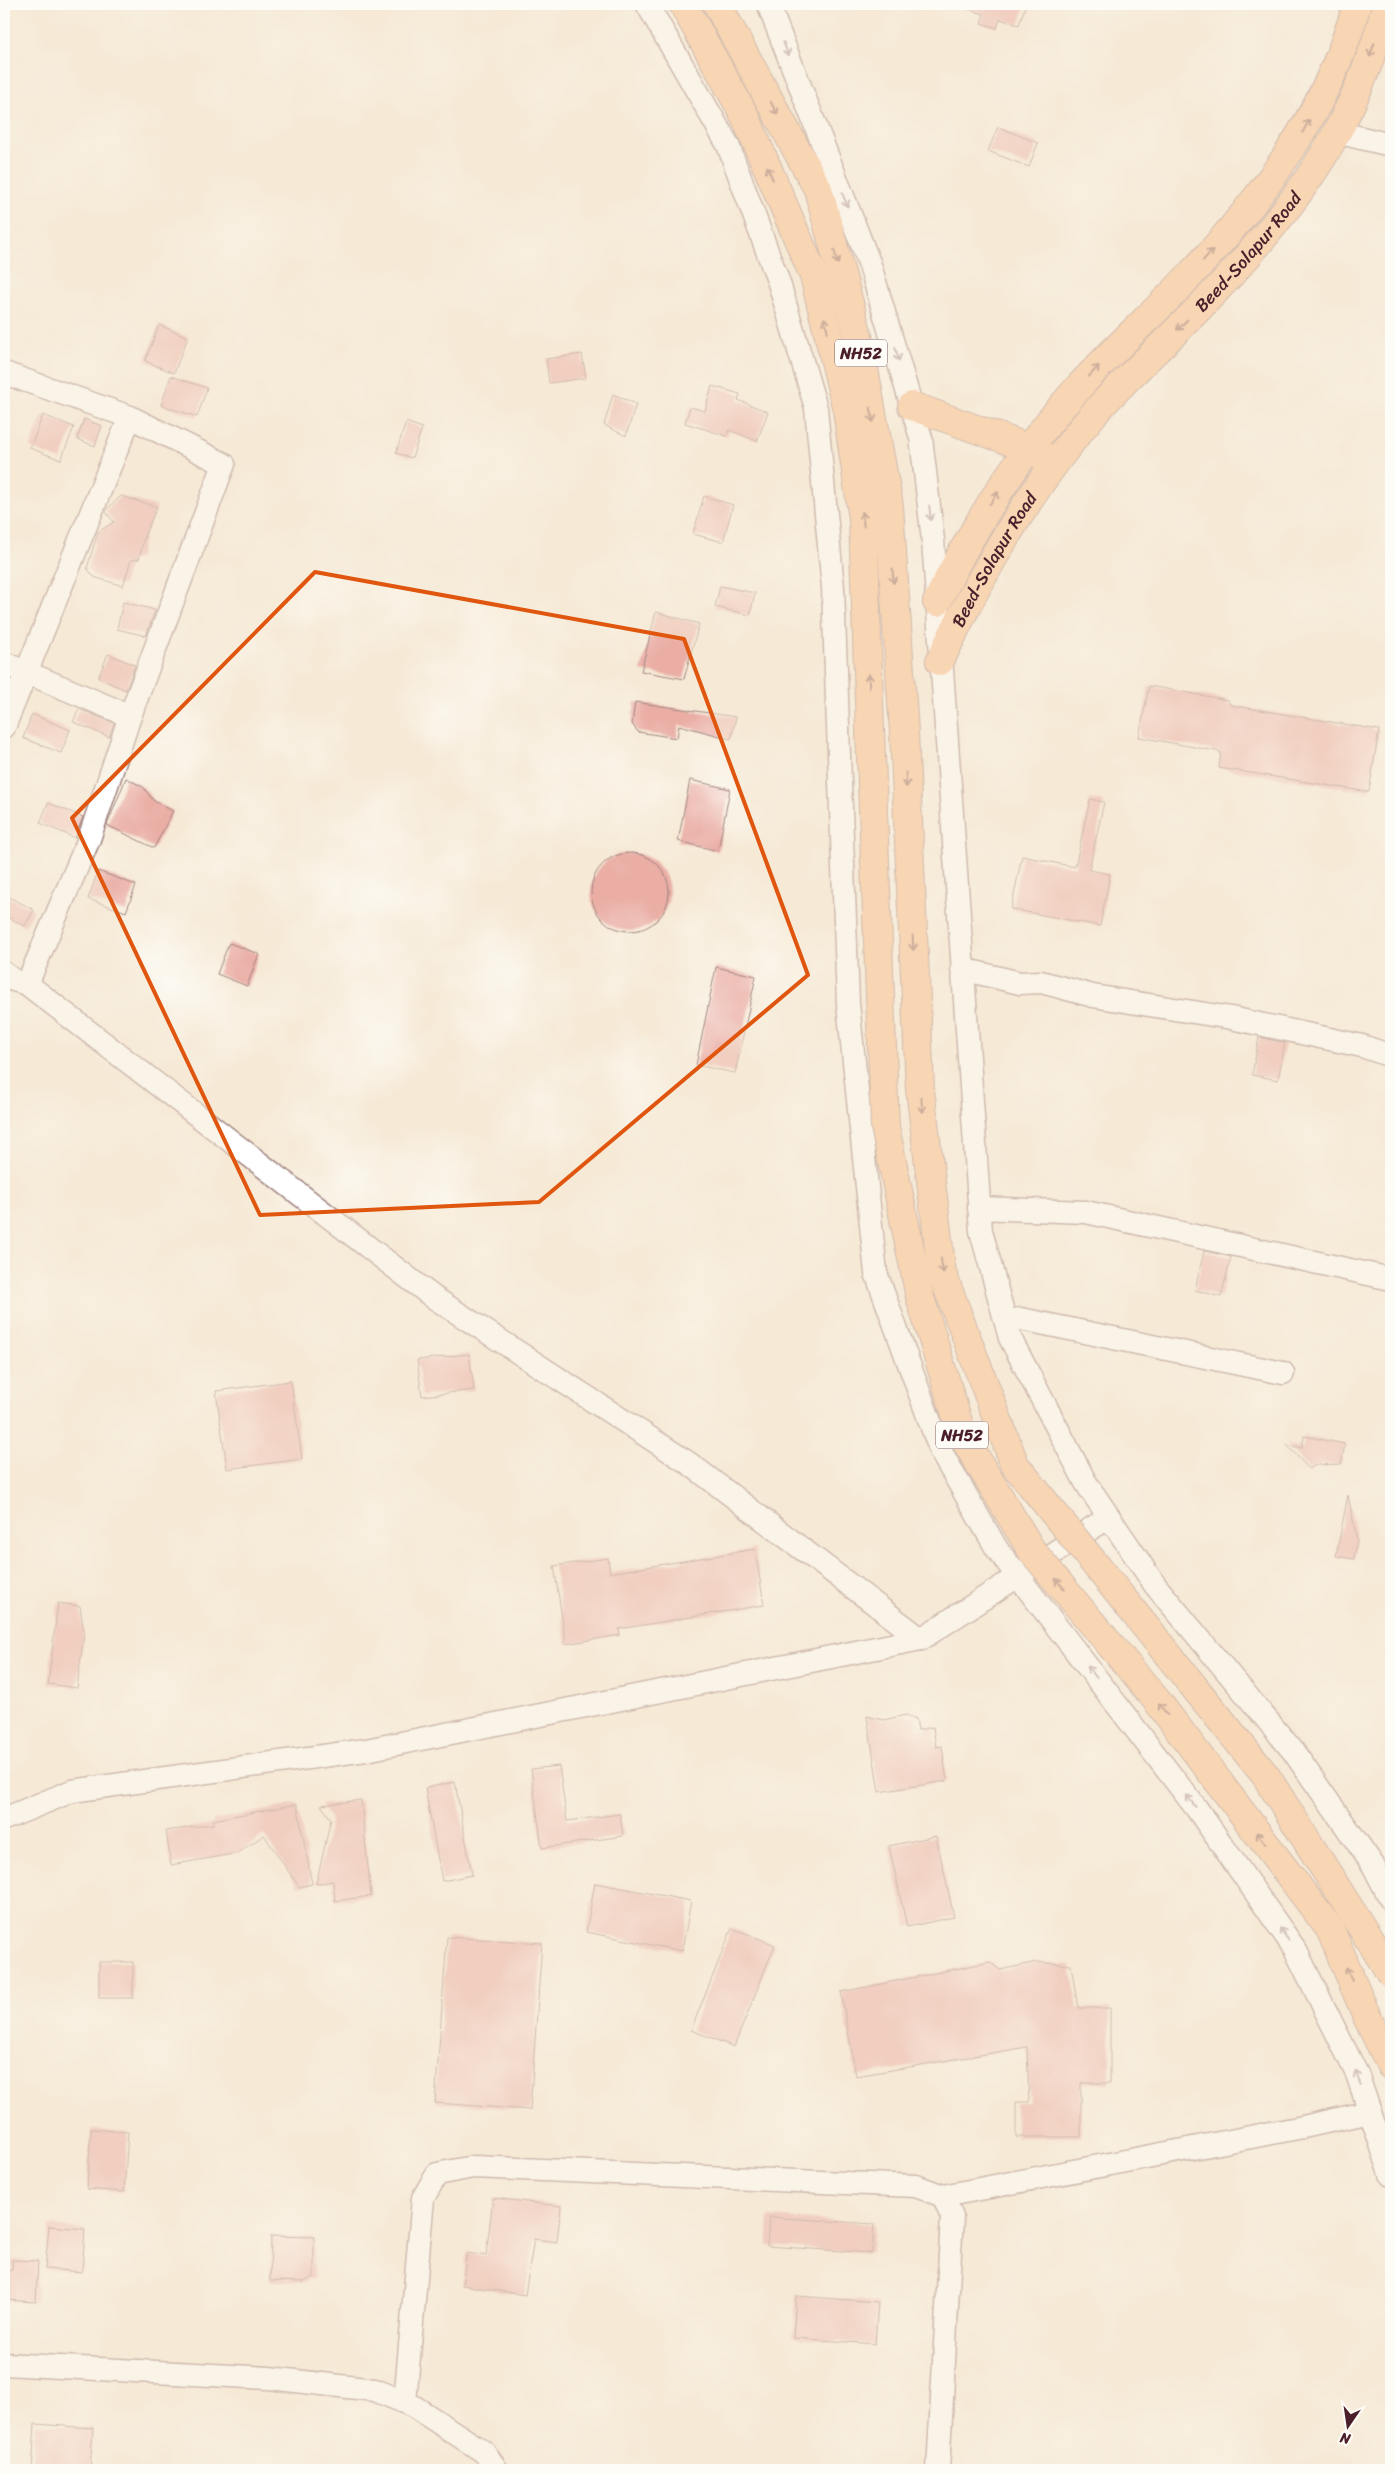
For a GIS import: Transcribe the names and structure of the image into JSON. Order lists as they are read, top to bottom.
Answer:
{
  "streets": {
    "main road": ["Beed-Solapur Road", "NH52"]
  },
  "north": "bottom"
}
